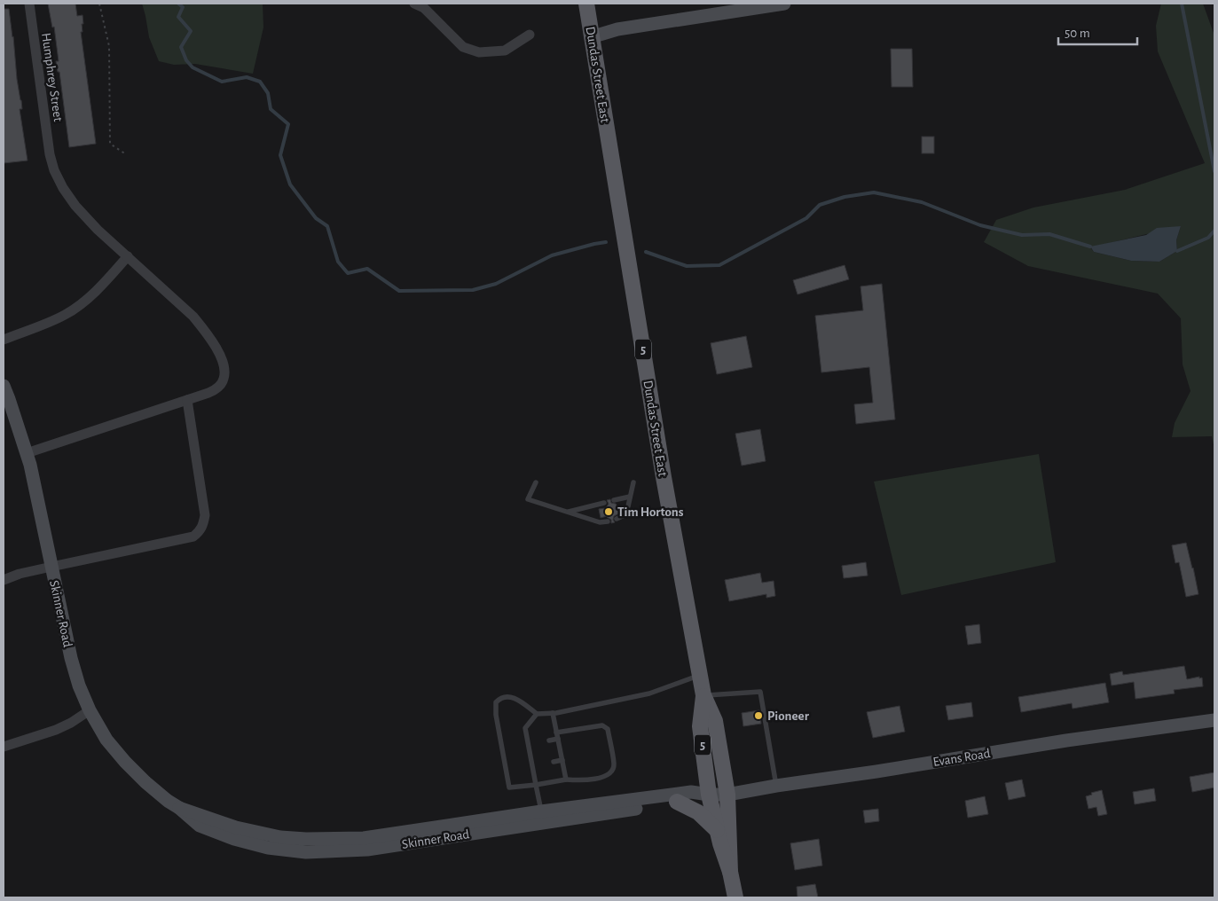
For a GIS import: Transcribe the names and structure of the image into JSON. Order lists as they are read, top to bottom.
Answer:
{
  "streets": {
    "main road": ["Dundas Street East", "5"],
    "street": ["Humphrey Street", "Skinner Road", "Evans Road"]
  },
  "crossings": [
    ["Dundas Street East", "Skinner Road"],
    ["Dundas Street East", "Evans Road"],
    ["Skinner Road", "Evans Road"]
  ],
  "places": ["Tim Hortons", "Pioneer"],
  "scale_bar": "50 m"
}
